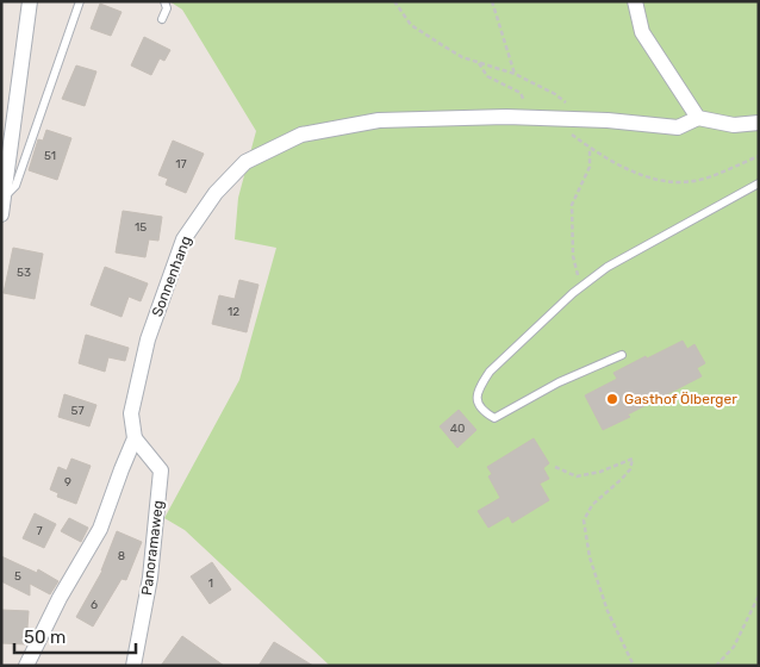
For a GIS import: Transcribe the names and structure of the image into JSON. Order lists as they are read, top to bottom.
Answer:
{
  "streets": {
    "street": ["Sonnenhang", "Panoramaweg"]
  },
  "crossings": [
    ["Sonnenhang", "Panoramaweg"]
  ],
  "places": ["Gasthof Ölberger"],
  "house_numbers": [
    "51",
    "17",
    "15",
    "53",
    "12",
    "57",
    "40",
    "9",
    "7",
    "8",
    "5",
    "1",
    "6"
  ],
  "scale_bar": "50 m"
}
